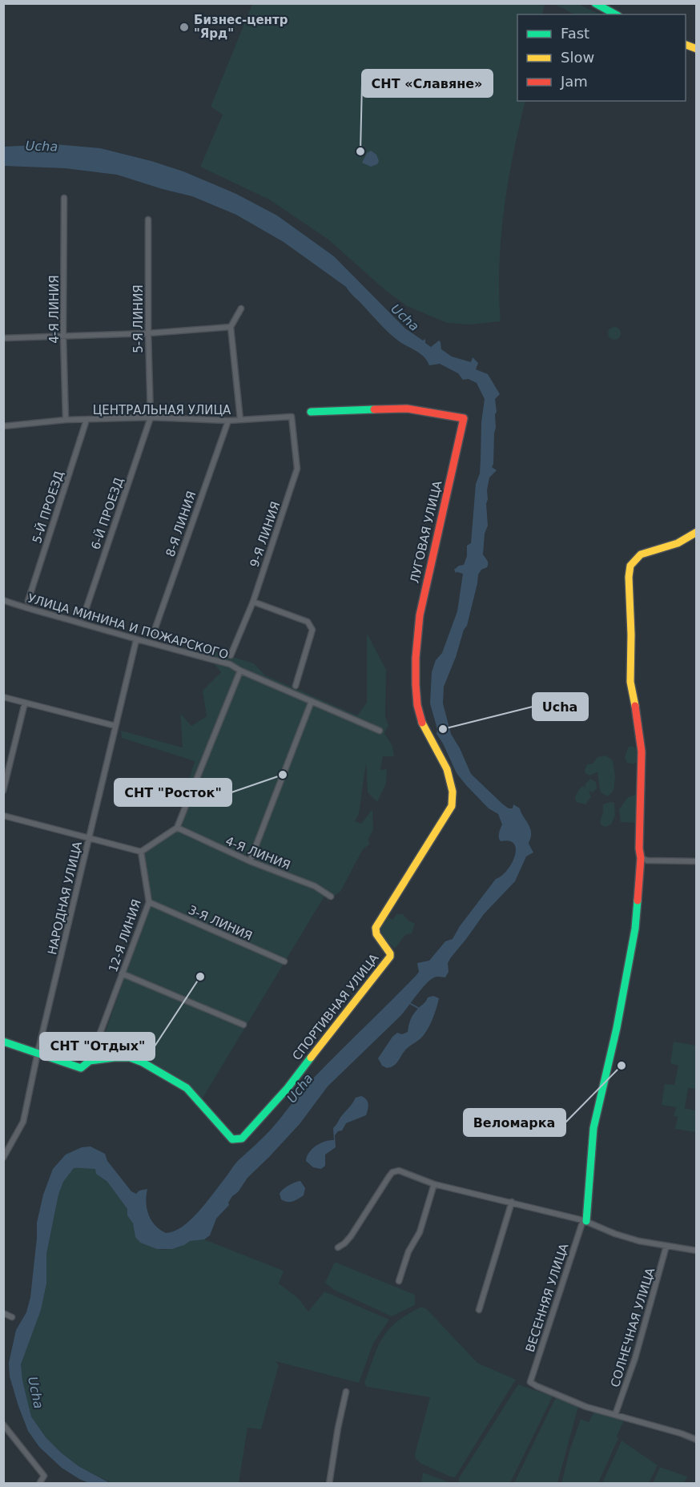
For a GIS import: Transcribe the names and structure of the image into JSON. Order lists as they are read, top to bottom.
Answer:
{
  "streets": {
    "street": [
      "4-Я ЛИНИЯ",
      "5-Я ЛИНИЯ",
      "ЦЕНТРАЛЬНАЯ УЛИЦА",
      "5-Й ПРОЕЗД",
      "6-Й ПРОЕЗД",
      "8-Я ЛИНИЯ",
      "ЛУГОВАЯ УЛИЦА",
      "9-Я ЛИНИЯ",
      "УЛИЦА МИНИНА И ПОЖАРСКОГО",
      "НАРОДНАЯ УЛИЦА",
      "3-Я ЛИНИЯ",
      "12-Я ЛИНИЯ",
      "СПОРТИВНАЯ УЛИЦА",
      "ВЕСЕННЯЯ УЛИЦА",
      "СОЛНЕЧНАЯ УЛИЦА"
    ]
  },
  "crossings": [
    ["4-Я ЛИНИЯ", "ЦЕНТРАЛЬНАЯ УЛИЦА"],
    ["5-Я ЛИНИЯ", "ЦЕНТРАЛЬНАЯ УЛИЦА"],
    ["5-Я ЛИНИЯ", "6-Й ПРОЕЗД"],
    ["ЦЕНТРАЛЬНАЯ УЛИЦА", "5-Й ПРОЕЗД"],
    ["ЦЕНТРАЛЬНАЯ УЛИЦА", "6-Й ПРОЕЗД"],
    ["ЦЕНТРАЛЬНАЯ УЛИЦА", "8-Я ЛИНИЯ"],
    ["ЦЕНТРАЛЬНАЯ УЛИЦА", "9-Я ЛИНИЯ"],
    ["ЛУГОВАЯ УЛИЦА", "СПОРТИВНАЯ УЛИЦА"],
    ["УЛИЦА МИНИНА И ПОЖАРСКОГО", "НАРОДНАЯ УЛИЦА"],
    ["3-Я ЛИНИЯ", "12-Я ЛИНИЯ"],
    ["12-Я ЛИНИЯ", "СПОРТИВНАЯ УЛИЦА"],
    ["ВЕСЕННЯЯ УЛИЦА", "СОЛНЕЧНАЯ УЛИЦА"]
  ],
  "water": ["Ucha"],
  "places": [
    "Бизнес-центр \"Ярд\"",
    "СНТ «Славяне»",
    "Ucha",
    "СНТ \"Росток\"",
    "СНТ \"Отдых\"",
    "Веломарка"
  ],
  "legend": ["Fast", "Slow", "Jam"]
}
